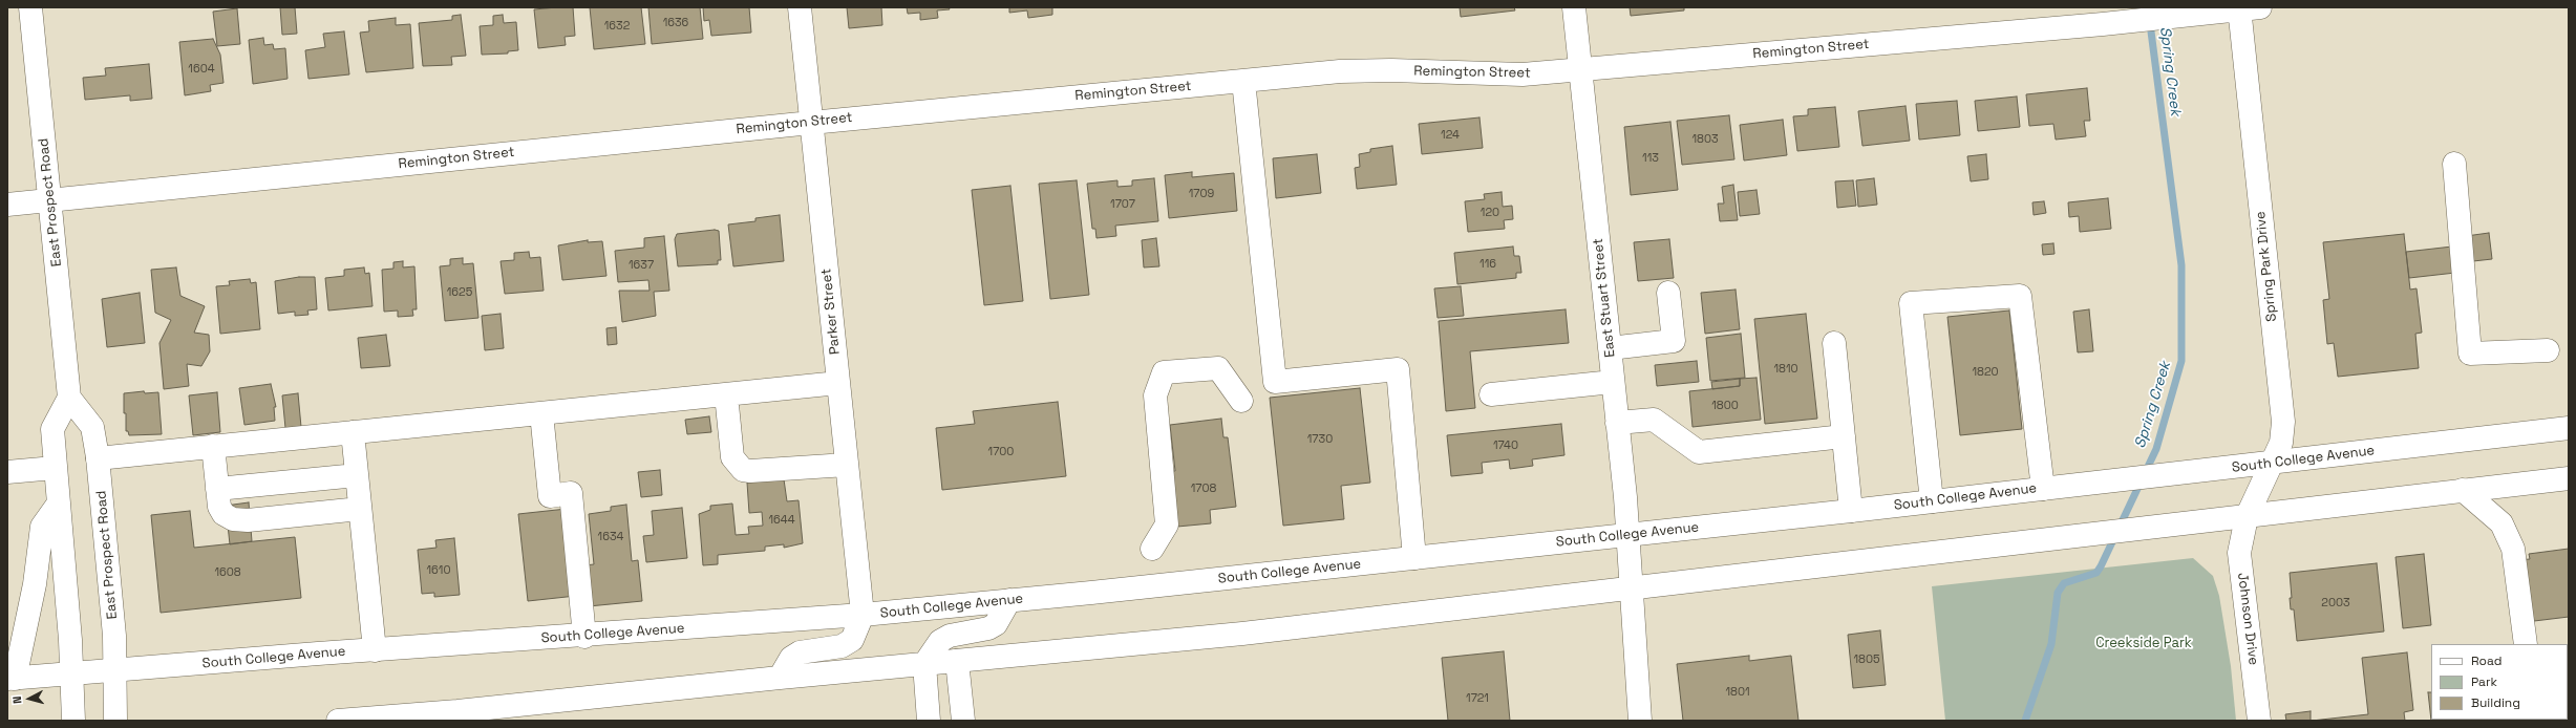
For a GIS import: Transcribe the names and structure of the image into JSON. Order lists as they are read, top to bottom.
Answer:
{
  "streets": {
    "main road": [
      "Remington Street",
      "East Prospect Road",
      "Spring Park Drive",
      "East Stuart Street",
      "Parker Street",
      "South College Avenue",
      "Johnson Drive"
    ]
  },
  "crossings": [
    ["Remington Street", "East Prospect Road"],
    ["Remington Street", "Spring Park Drive"],
    ["Remington Street", "East Stuart Street"],
    ["Remington Street", "Parker Street"],
    ["East Prospect Road", "South College Avenue"],
    ["Spring Park Drive", "South College Avenue"],
    ["Spring Park Drive", "Johnson Drive"],
    ["East Stuart Street", "South College Avenue"],
    ["Parker Street", "South College Avenue"]
  ],
  "water": ["Spring Creek"],
  "parks": ["Creekside Park"],
  "house_numbers": [
    "1636",
    "1632",
    "1604",
    "124",
    "1803",
    "113",
    "1709",
    "1707",
    "120",
    "116",
    "1637",
    "1625",
    "1810",
    "1820",
    "1800",
    "1730",
    "1740",
    "1700",
    "1708",
    "1644",
    "1634",
    "1610",
    "1608",
    "2003",
    "1805",
    "1801",
    "1721"
  ],
  "legend": ["Road", "Park", "Building"],
  "north": "left"
}
